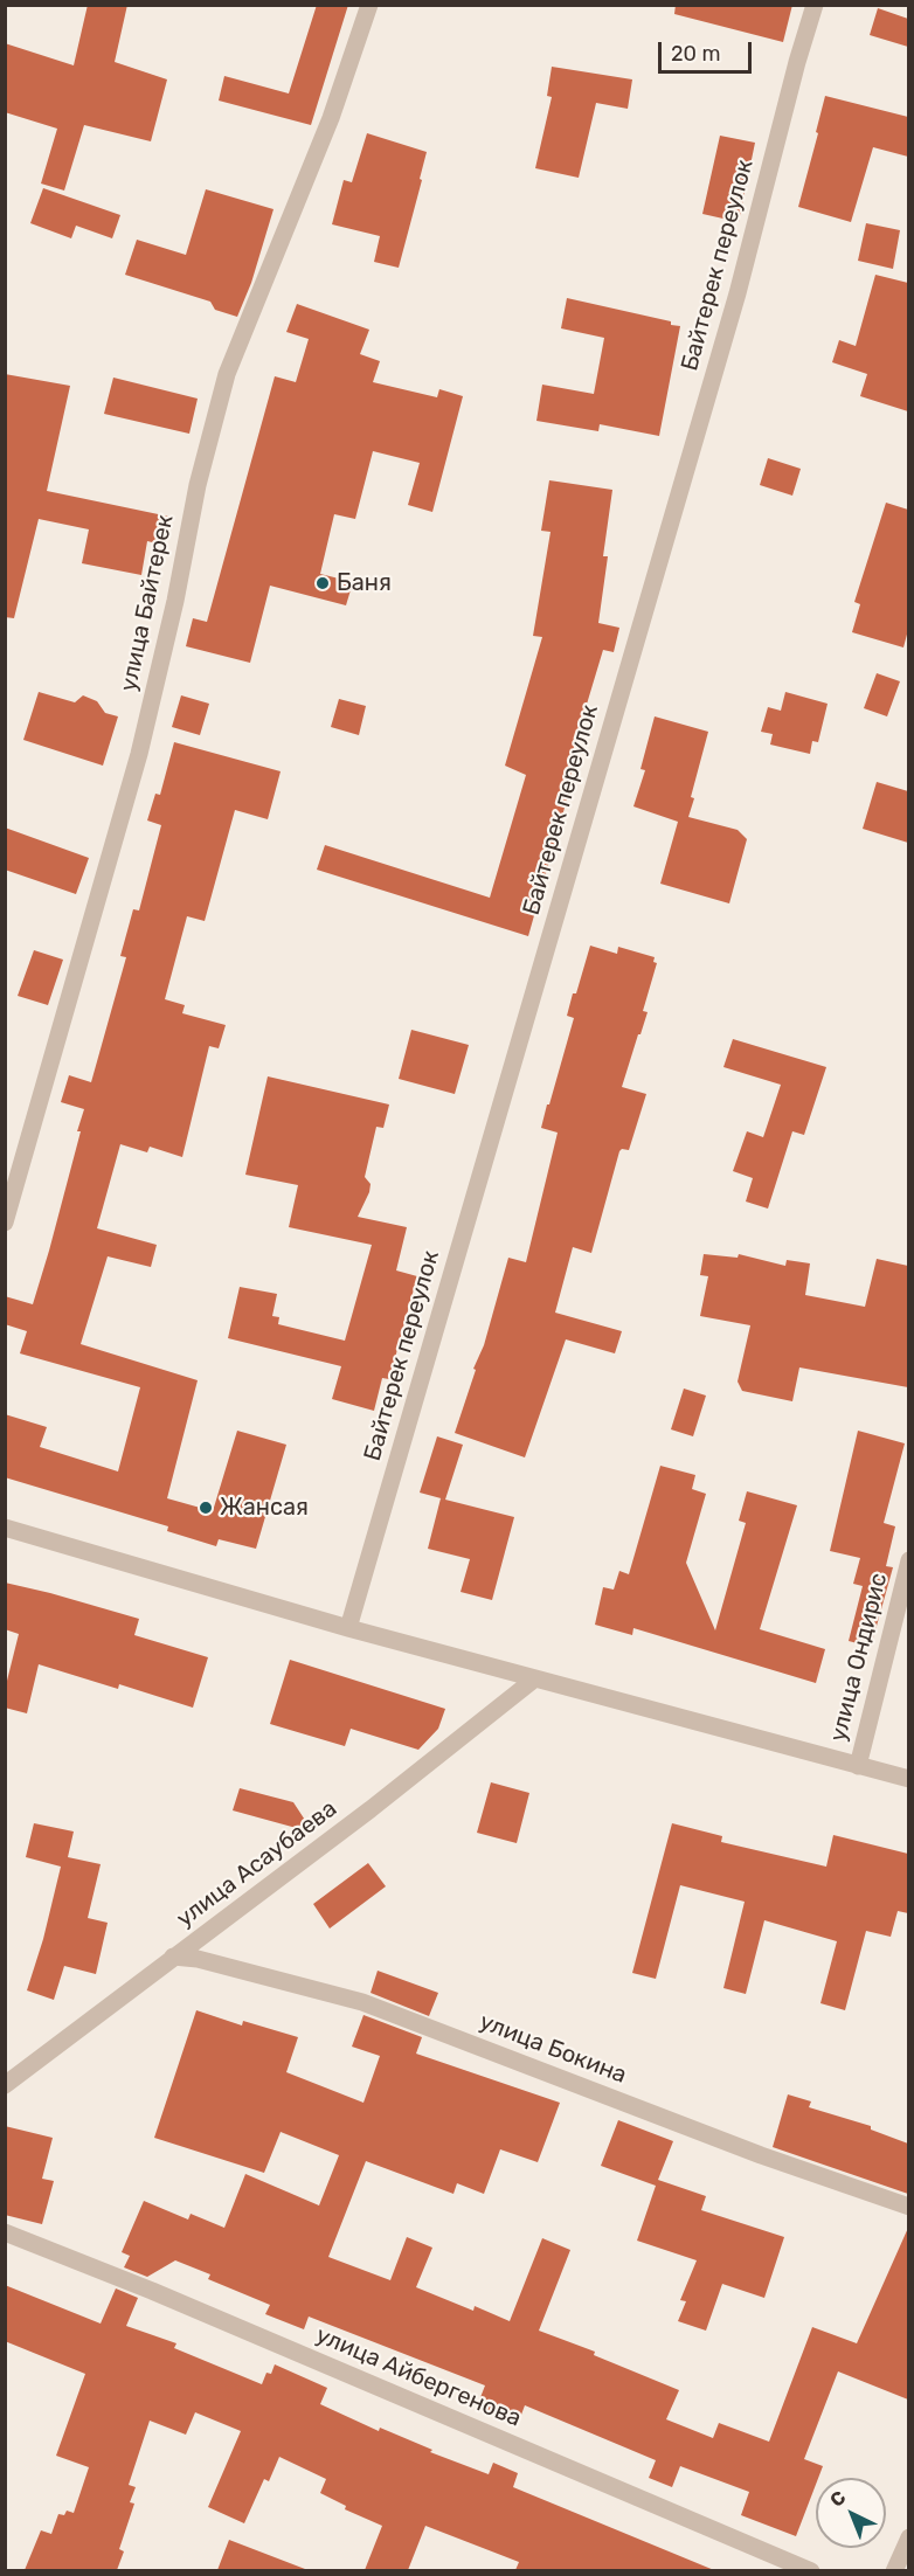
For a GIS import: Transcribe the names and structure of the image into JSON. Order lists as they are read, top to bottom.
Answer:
{
  "streets": {
    "street": [
      "Байтерек переулок",
      "улица Байтерек",
      "улица Ондирис",
      "улица Асаубаева",
      "улица Бокина",
      "улица Айбергенова"
    ]
  },
  "crossings": [
    ["улица Асаубаева", "улица Бокина"]
  ],
  "places": ["Баня", "Жансая"],
  "scale_bar": "20 m",
  "north": "top left"
}
